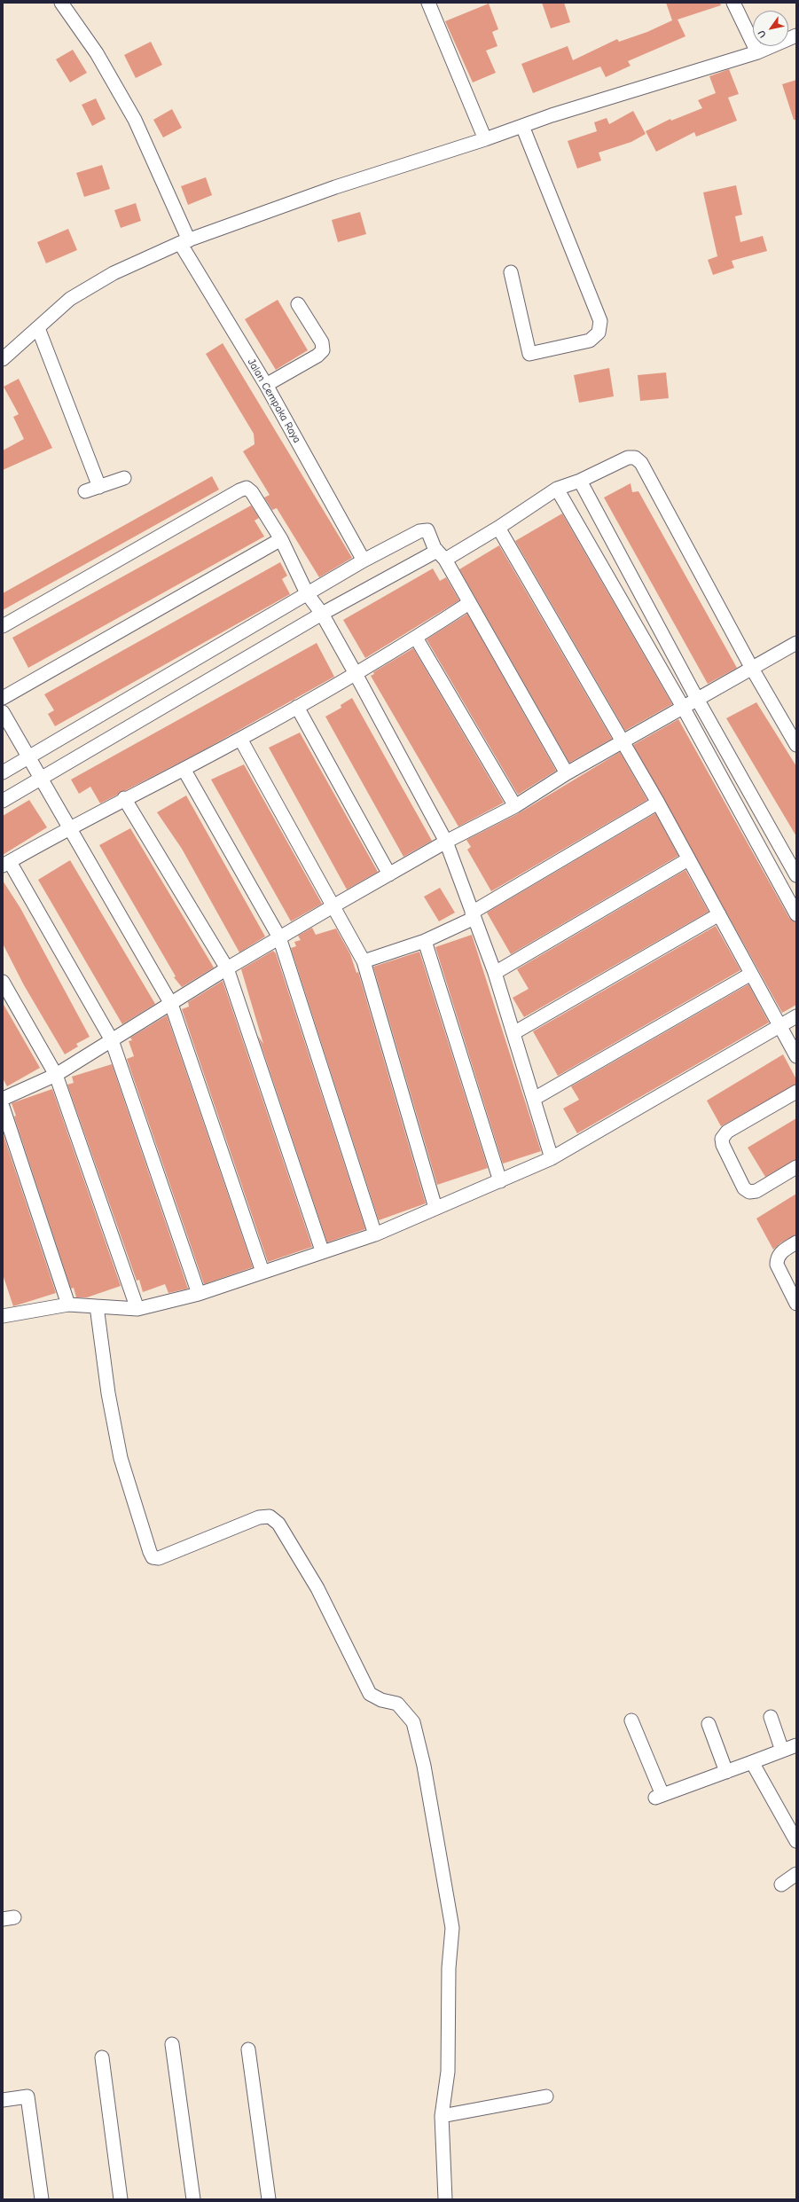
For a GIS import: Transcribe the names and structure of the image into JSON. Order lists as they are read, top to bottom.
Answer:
{
  "streets": {
    "street": ["Jalan Cempaka Raya"]
  },
  "north": "bottom left"
}
